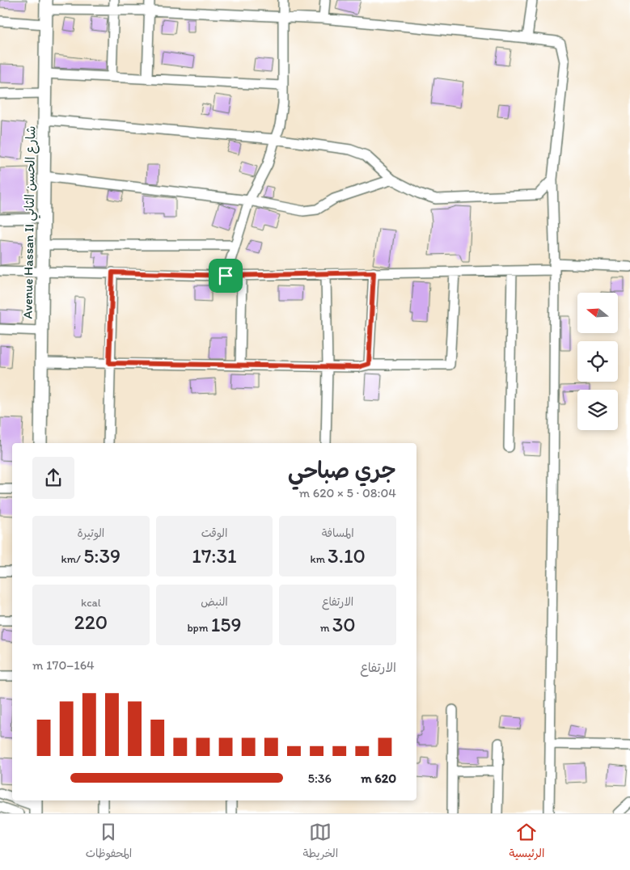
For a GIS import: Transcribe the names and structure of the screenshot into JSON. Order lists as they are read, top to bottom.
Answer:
{
  "streets": {
    "main road": ["Avenue Hassan II شارع الحسن الثاني"]
  },
  "north": "left",
  "page": {
    "heading": ["جري صباحي", "08:04 · 5 × 620 m"],
    "stats": [
      ["المسافة", "3.10 km"],
      ["الوقت", "17:31"],
      ["الوتيرة", "5:39 /km"],
      ["الارتفاع", "30 m"],
      ["النبض", "159 bpm"],
      ["kcal", "220"]
    ],
    "chart": ["الارتفاع", "164–170 m"],
    "list": [
      {
        "name": "620 m",
        "note": "5:36"
      }
    ],
    "tabs": ["الرئيسية", "الخريطة", "المحفوظات"]
  }
}
